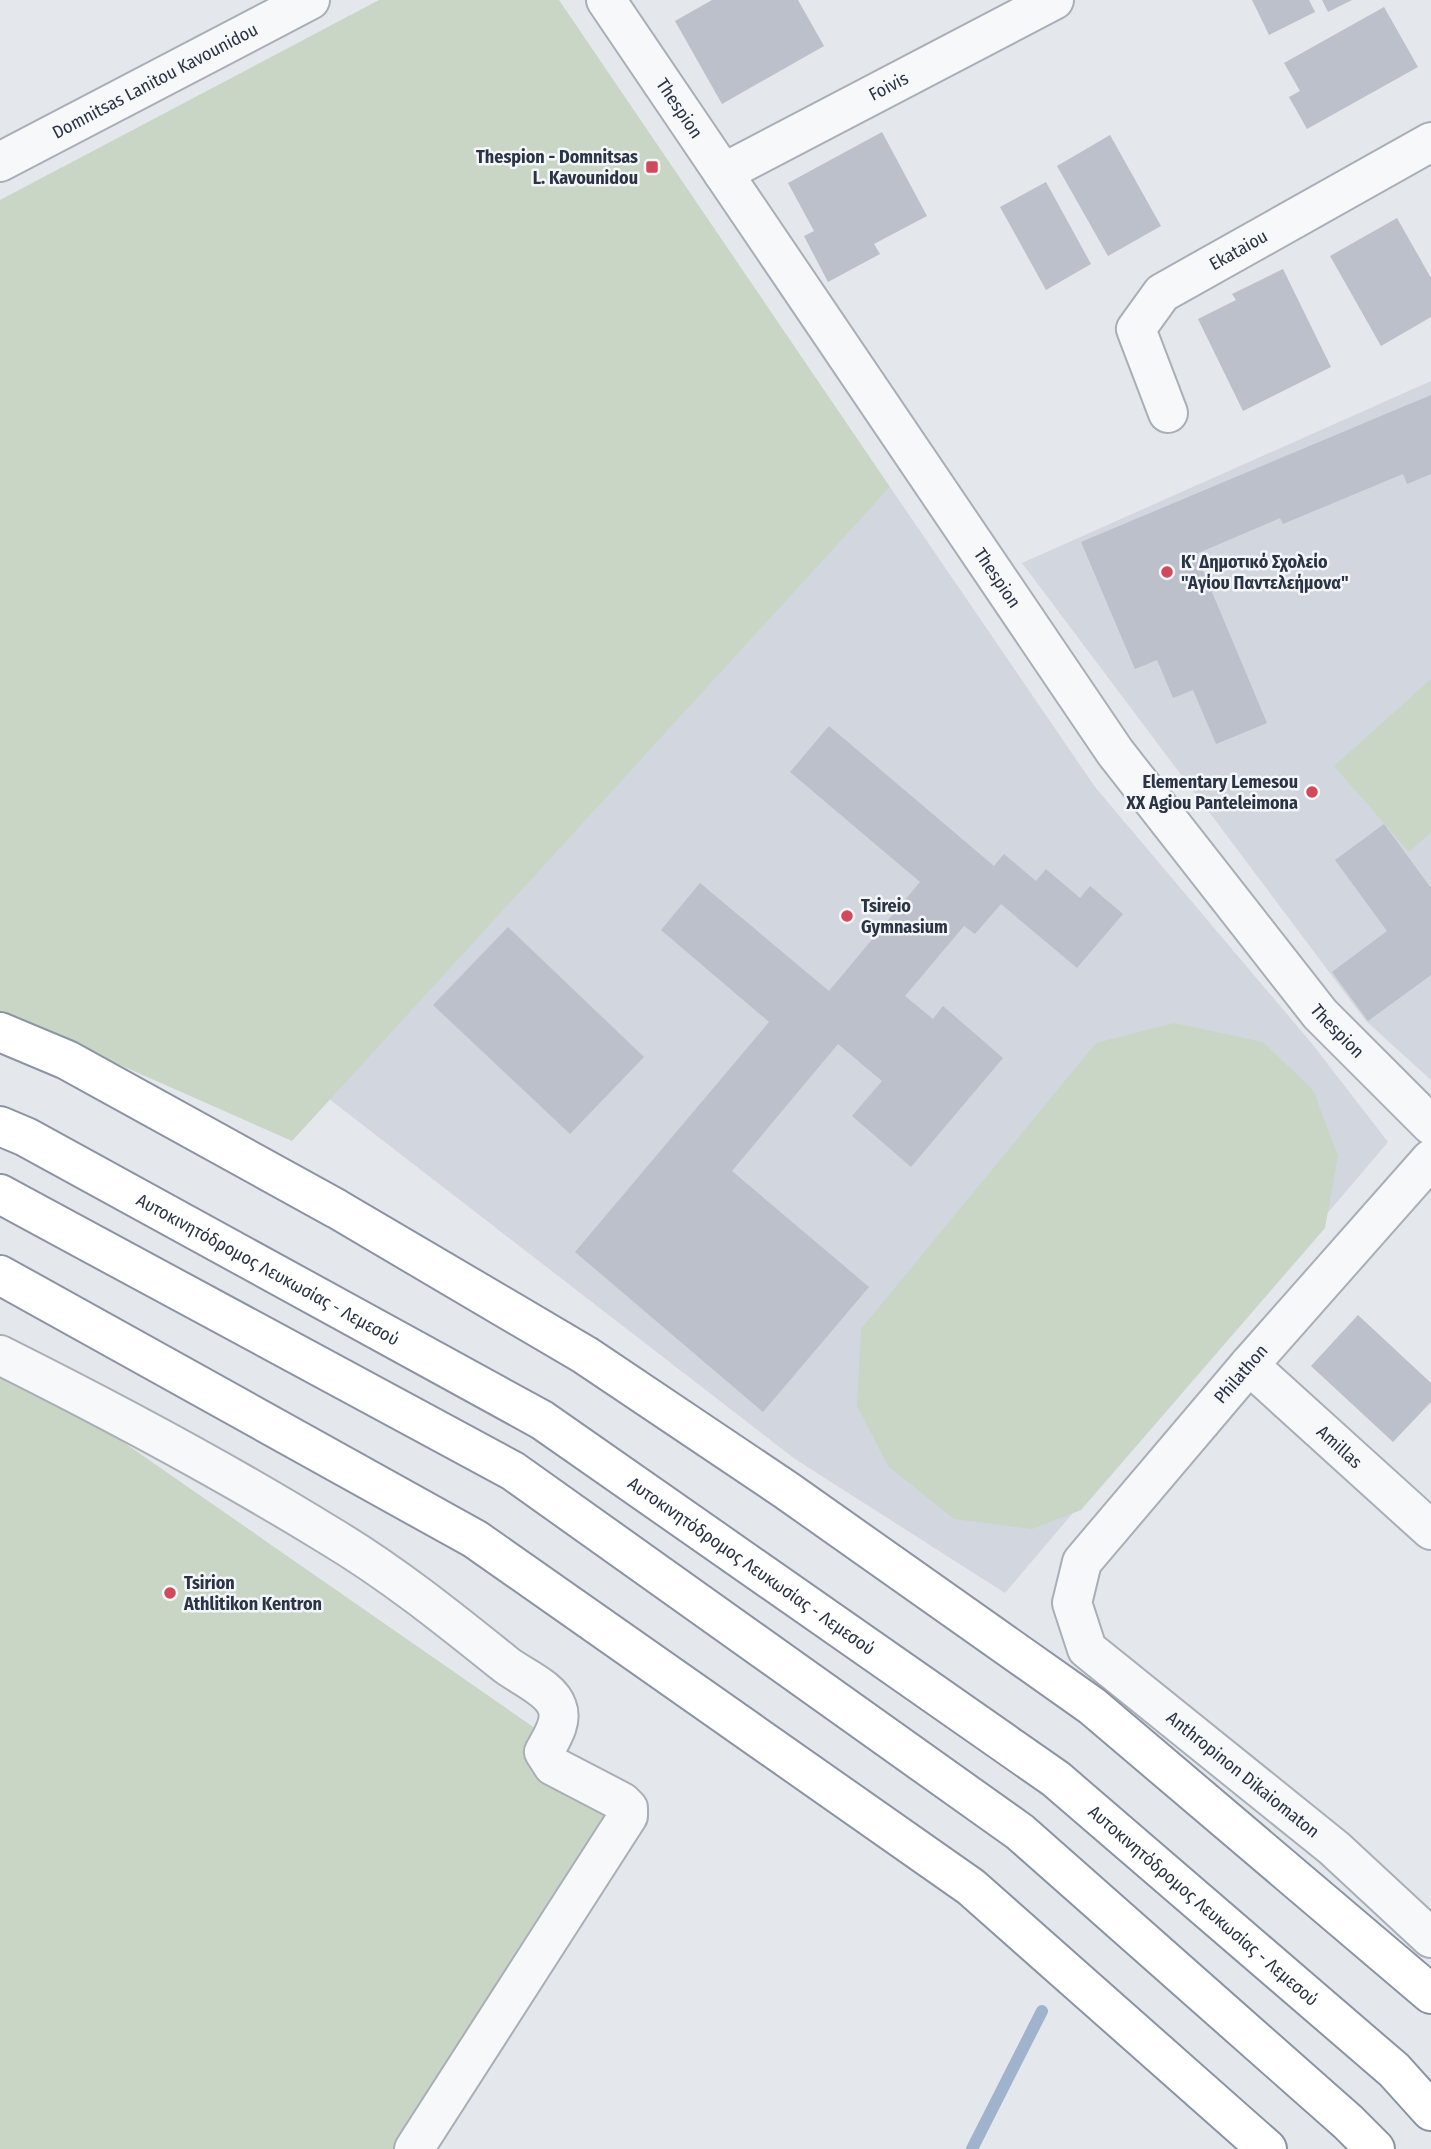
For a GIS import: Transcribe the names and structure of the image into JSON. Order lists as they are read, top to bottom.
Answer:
{
  "streets": {
    "highway": ["Αυτοκινητόδρομος Λευκωσίας - Λεμεσού"],
    "street": [
      "Domnitsas Lanitou Kavounidou",
      "Foivis",
      "Thespion",
      "Ekataiou",
      "Philathon",
      "Amillas",
      "Anthropinon Dikaiomaton"
    ]
  },
  "crossings": [
    ["Foivis", "Thespion"],
    ["Philathon", "Amillas"],
    ["Philathon", "Anthropinon Dikaiomaton"]
  ],
  "places": {
    "transit": ["Thespion - Domnitsas L. Kavounidou"],
    "other": [
      "Κ' Δημοτικό Σχολείο \"Αγίου Παντελεήμονα\"",
      "Elementary Lemesou XX Agiou Panteleimona",
      "Tsireio Gymnasium",
      "Tsirion Athlitikon Kentron"
    ]
  }
}
